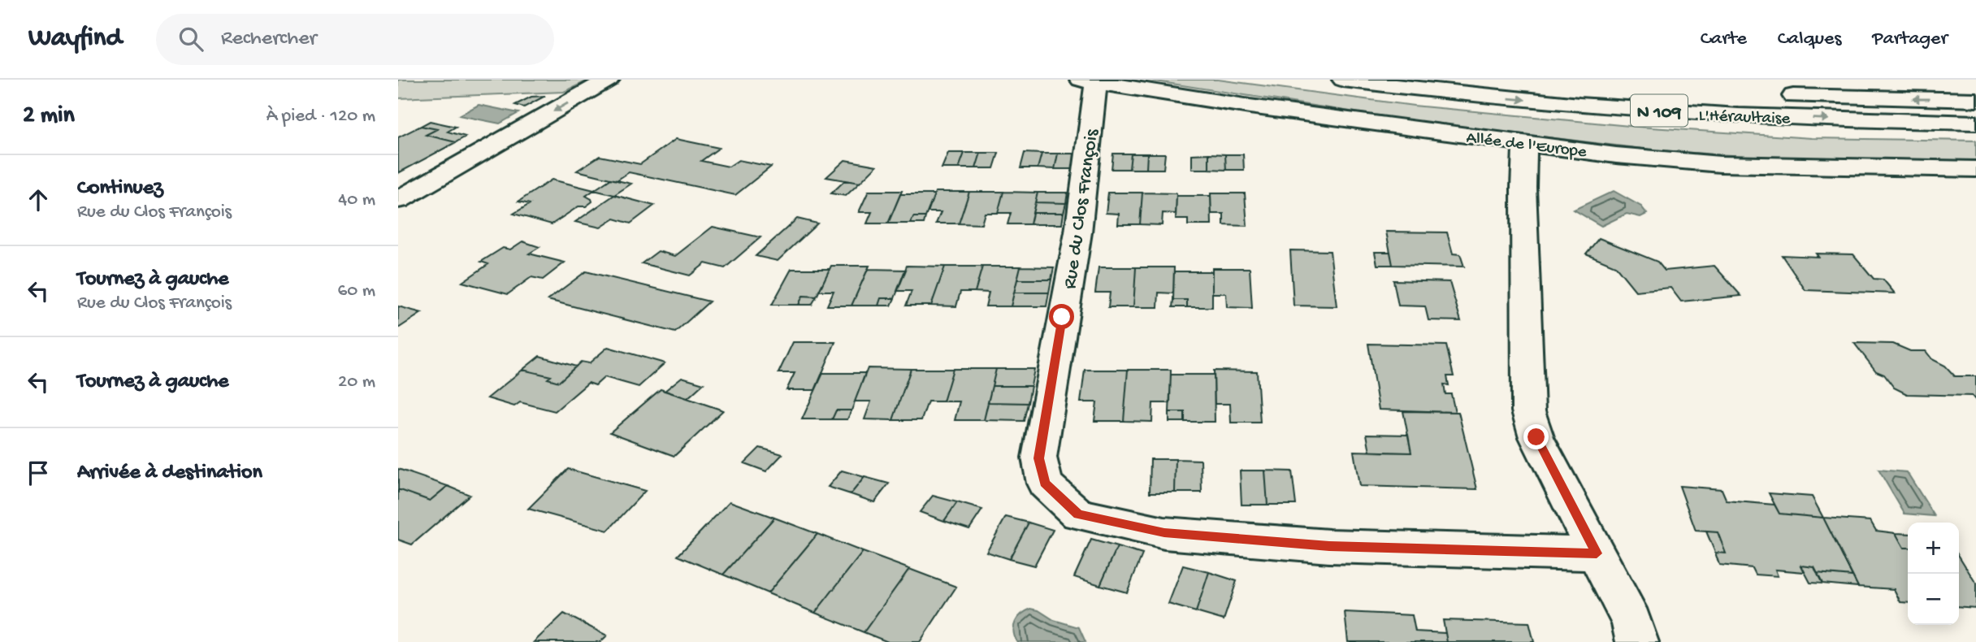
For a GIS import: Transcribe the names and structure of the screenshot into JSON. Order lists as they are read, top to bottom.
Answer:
{
  "streets": {
    "main road": [
      "N 109",
      "L'Héraultaise",
      "Allée de l'Europe",
      "Rue du Clos François"
    ]
  },
  "crossings": [
    ["Allée de l'Europe", "Rue du Clos François"]
  ],
  "page": {
    "header": "Wayfind",
    "search": "Rechercher",
    "nav": ["Carte", "Calques", "Partager"],
    "heading": ["2 min", "À pied · 120 m"],
    "list": [
      ["Continuez", "Rue du Clos François", "40 m"],
      ["Tournez à gauche", "Rue du Clos François", "60 m"],
      ["Tournez à gauche", "20 m"],
      "Arrivée à destination"
    ],
    "map_buttons": ["+", "−"]
  }
}
